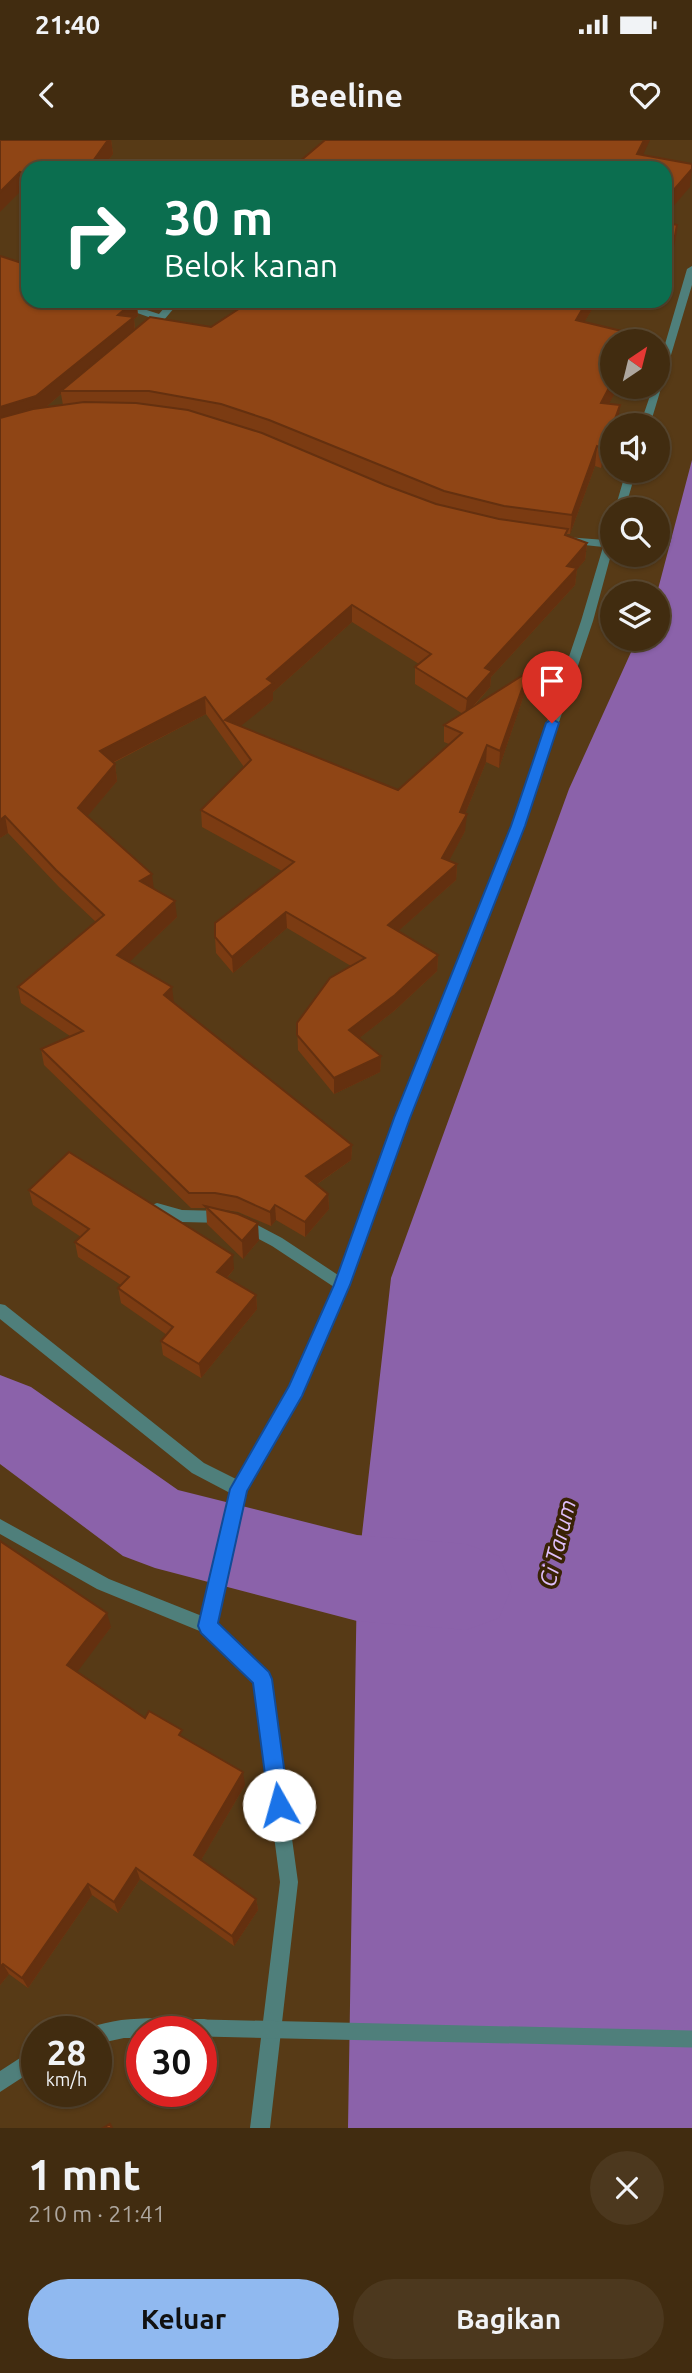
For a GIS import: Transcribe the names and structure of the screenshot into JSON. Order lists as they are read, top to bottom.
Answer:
{
  "water": ["Ci Tarum"],
  "north": "top right",
  "page": {
    "status": "21:40",
    "header": "Beeline",
    "turn": ["30 m", "Belok kanan"],
    "speed": "28 km/h",
    "limit": "30",
    "heading": ["1 mnt", "210 m · 21:41"],
    "buttons": ["Keluar", "Bagikan"]
  }
}
